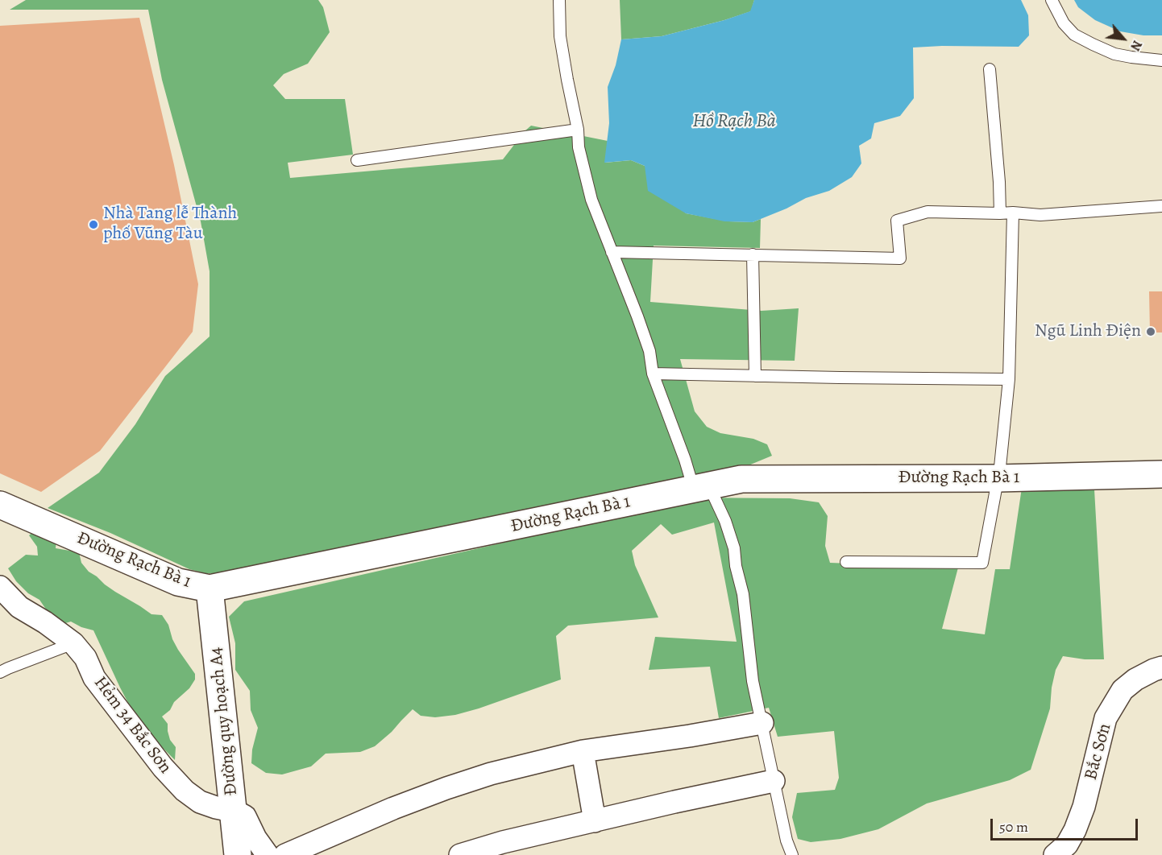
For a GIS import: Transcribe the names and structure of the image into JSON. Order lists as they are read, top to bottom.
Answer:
{
  "streets": {
    "street": [
      "Đường Rạch Bà 1",
      "Đường quy hoạch A4",
      "Hẻm 34 Bắc Sơn",
      "Bắc Sơn"
    ]
  },
  "crossings": [
    ["Đường Rạch Bà 1", "Đường quy hoạch A4"],
    ["Đường quy hoạch A4", "Hẻm 34 Bắc Sơn"]
  ],
  "water": ["Hồ Rạch Bà"],
  "places": ["Nhà Tang lễ Thành phố Vũng Tàu", "Ngũ Linh Điện"],
  "scale_bar": "50 m",
  "north": "bottom right"
}
